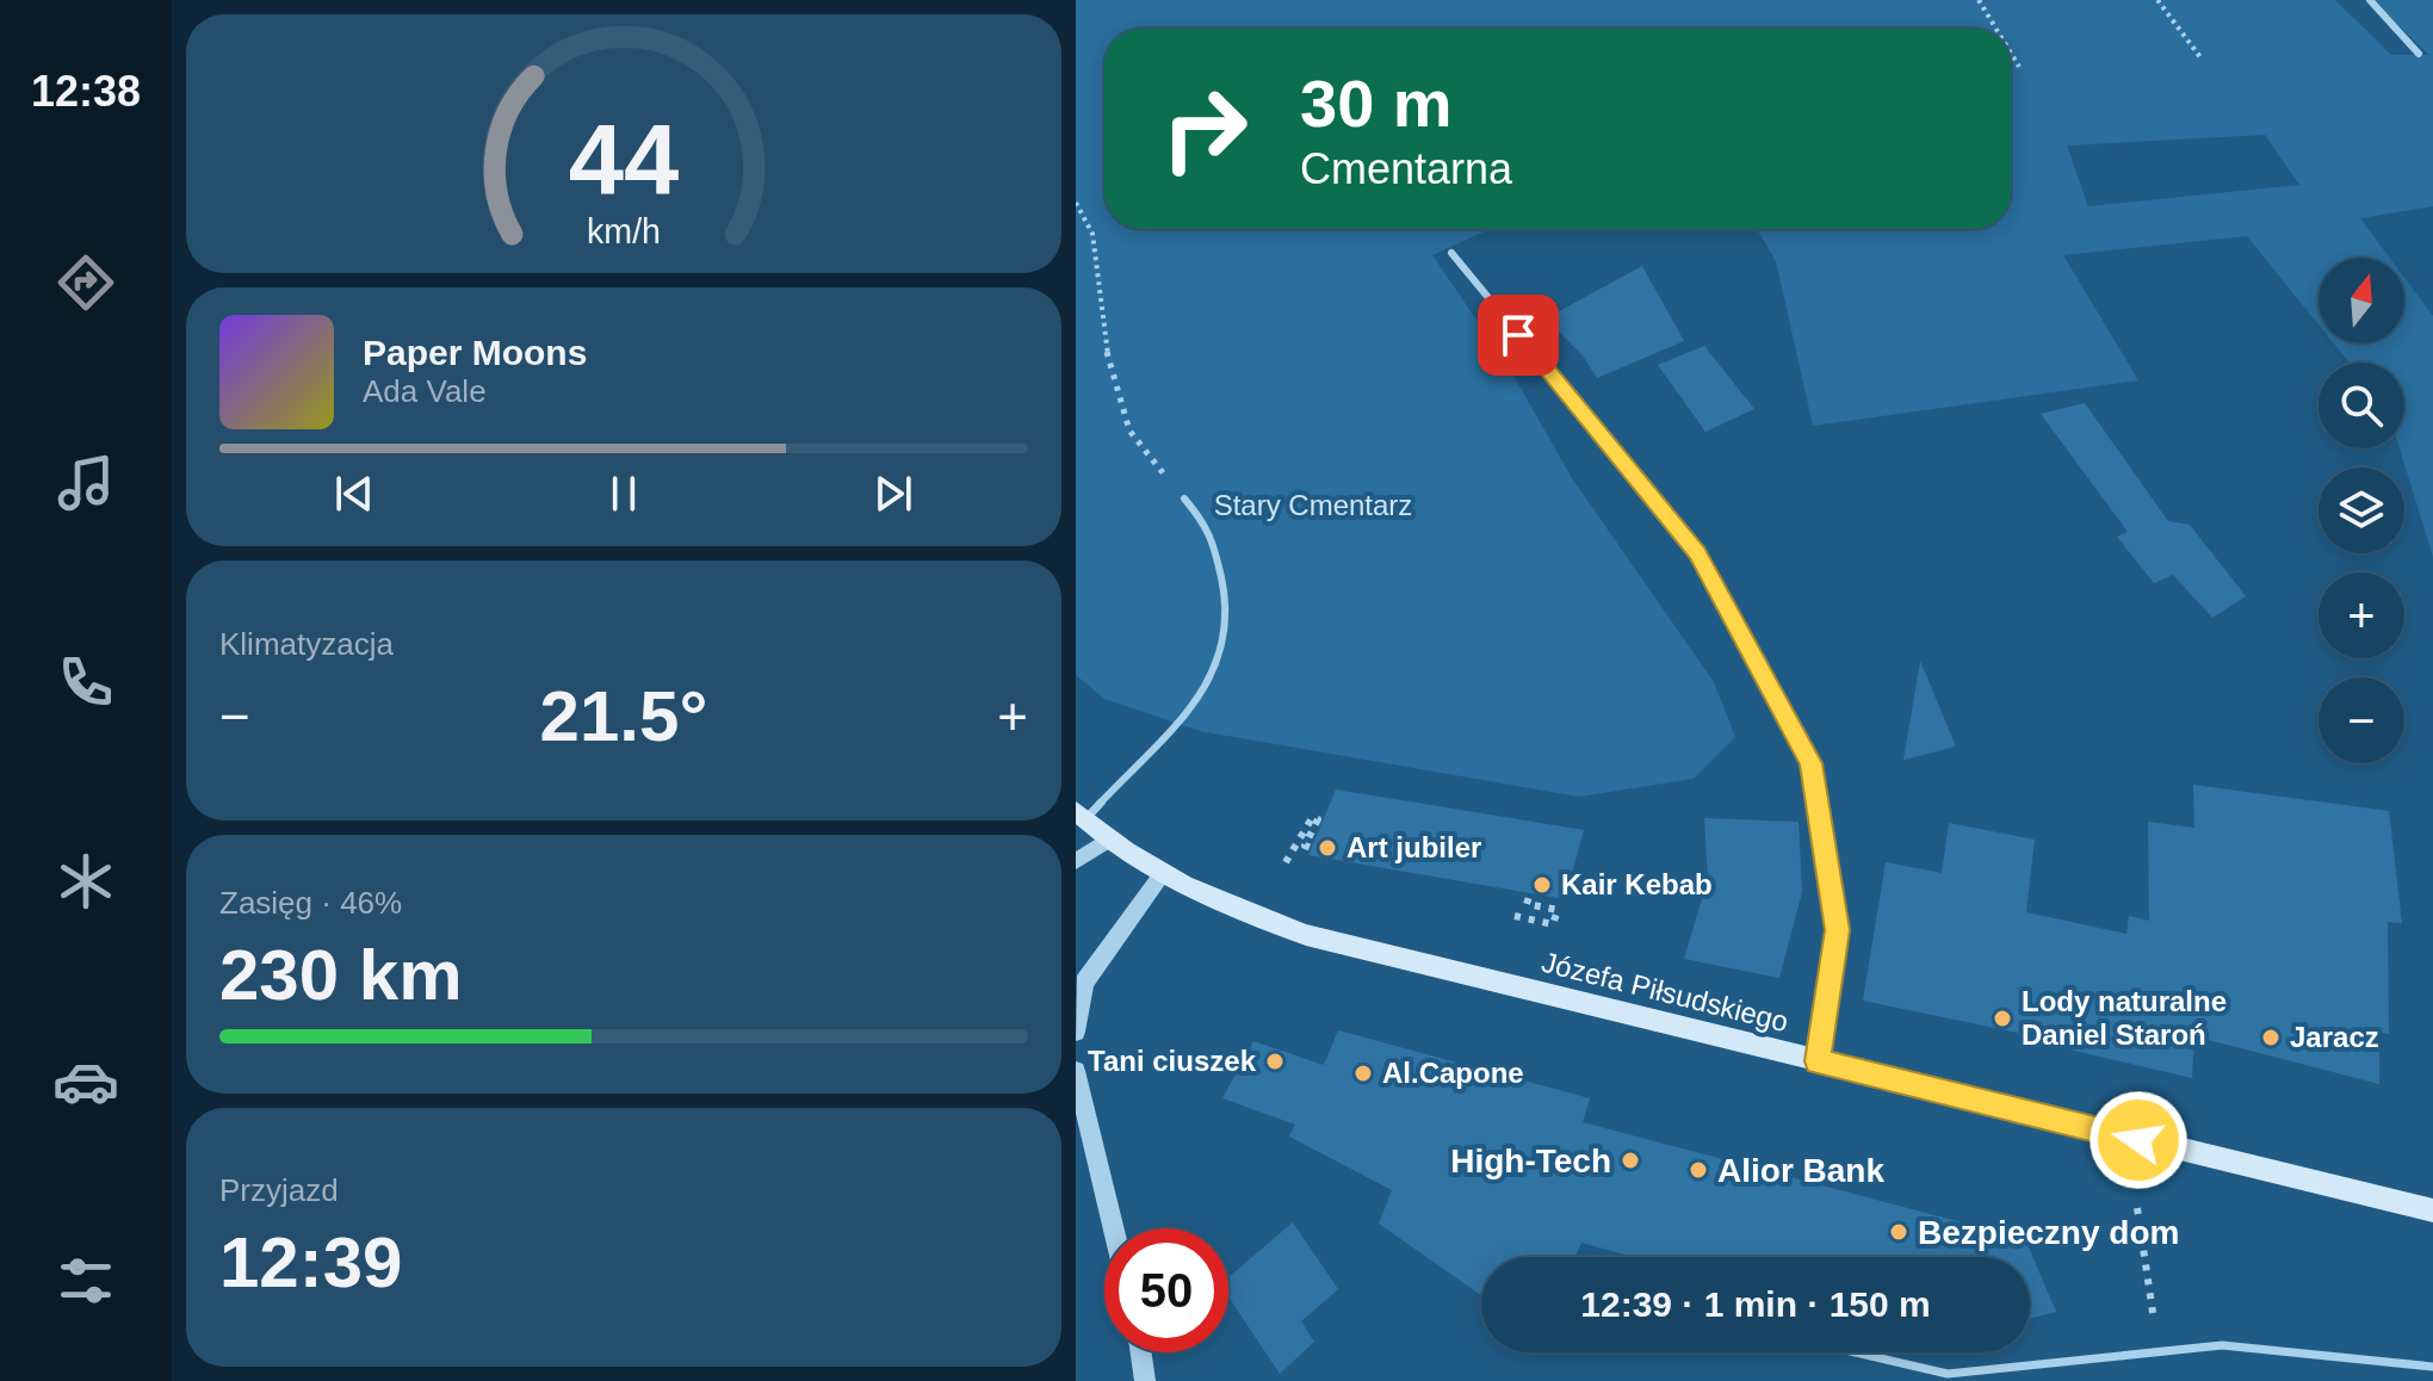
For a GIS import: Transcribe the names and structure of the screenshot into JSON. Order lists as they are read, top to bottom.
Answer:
{
  "streets": {
    "main road": ["Józefa Piłsudskiego"]
  },
  "parks": ["Stary Cmentarz"],
  "places": [
    "Art jubiler",
    "Kair Kebab",
    "Lody naturalne Daniel Staroń",
    "Jaracz",
    "Tani ciuszek",
    "Al.Capone",
    "High-Tech",
    "Alior Bank",
    "Bezpieczny dom"
  ],
  "north": "top",
  "page": {
    "tabs": "12:38",
    "turn": ["30 m", "Cmentarna"],
    "map_buttons": ["+", "−"],
    "song": ["Paper Moons", "Ada Vale"],
    "tile": [
      "Klimatyzacja",
      ["Zasięg · 46%", "230 km"],
      ["Przyjazd", "12:39"]
    ],
    "heat": ["−", "21.5°", "+"],
    "limit": "50",
    "trip": "12:39 · 1 min · 150 m",
    "gauge": ["44", "km/h"]
  }
}
